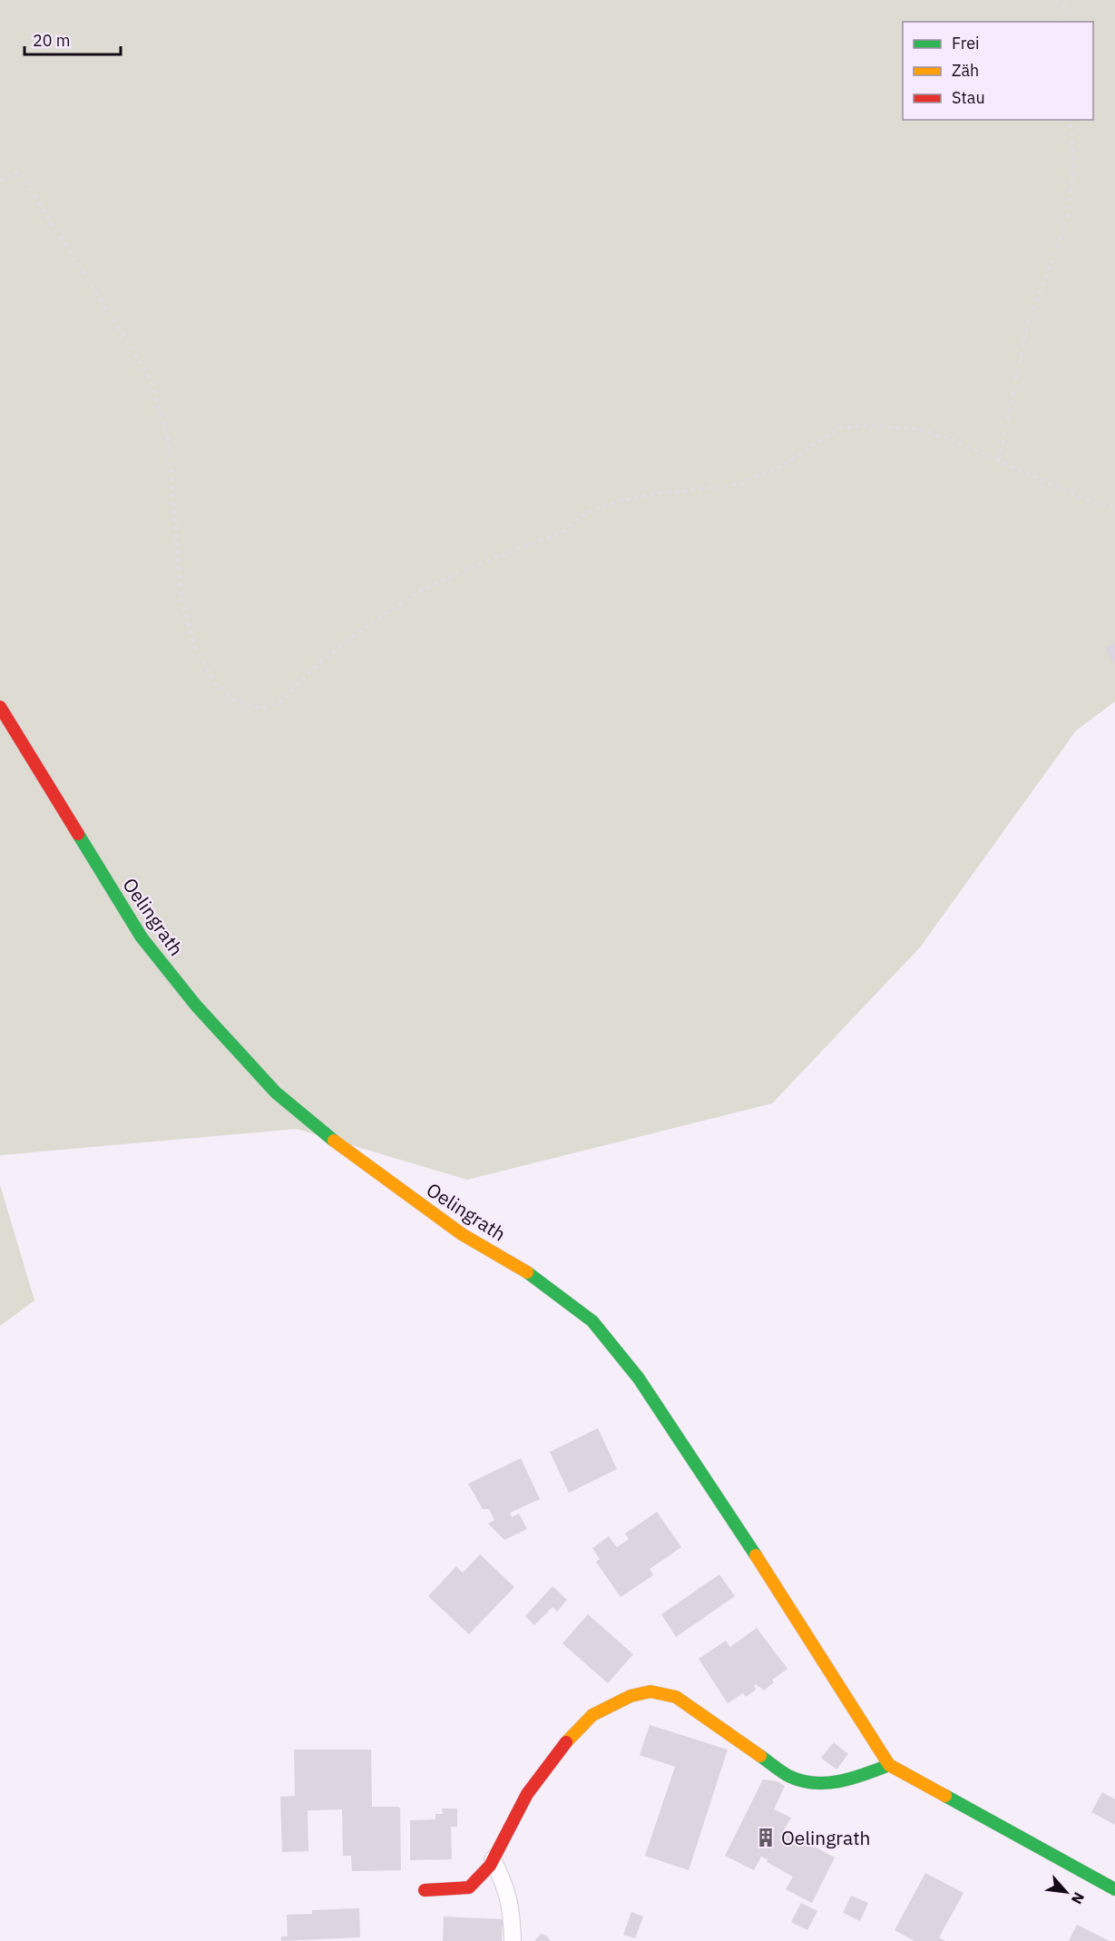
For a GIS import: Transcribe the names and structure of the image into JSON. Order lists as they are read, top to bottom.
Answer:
{
  "streets": {
    "street": ["Oelingrath"]
  },
  "places": {
    "building": ["Oelingrath"]
  },
  "legend": ["Frei", "Zäh", "Stau"],
  "scale_bar": "20 m",
  "north": "bottom right"
}
